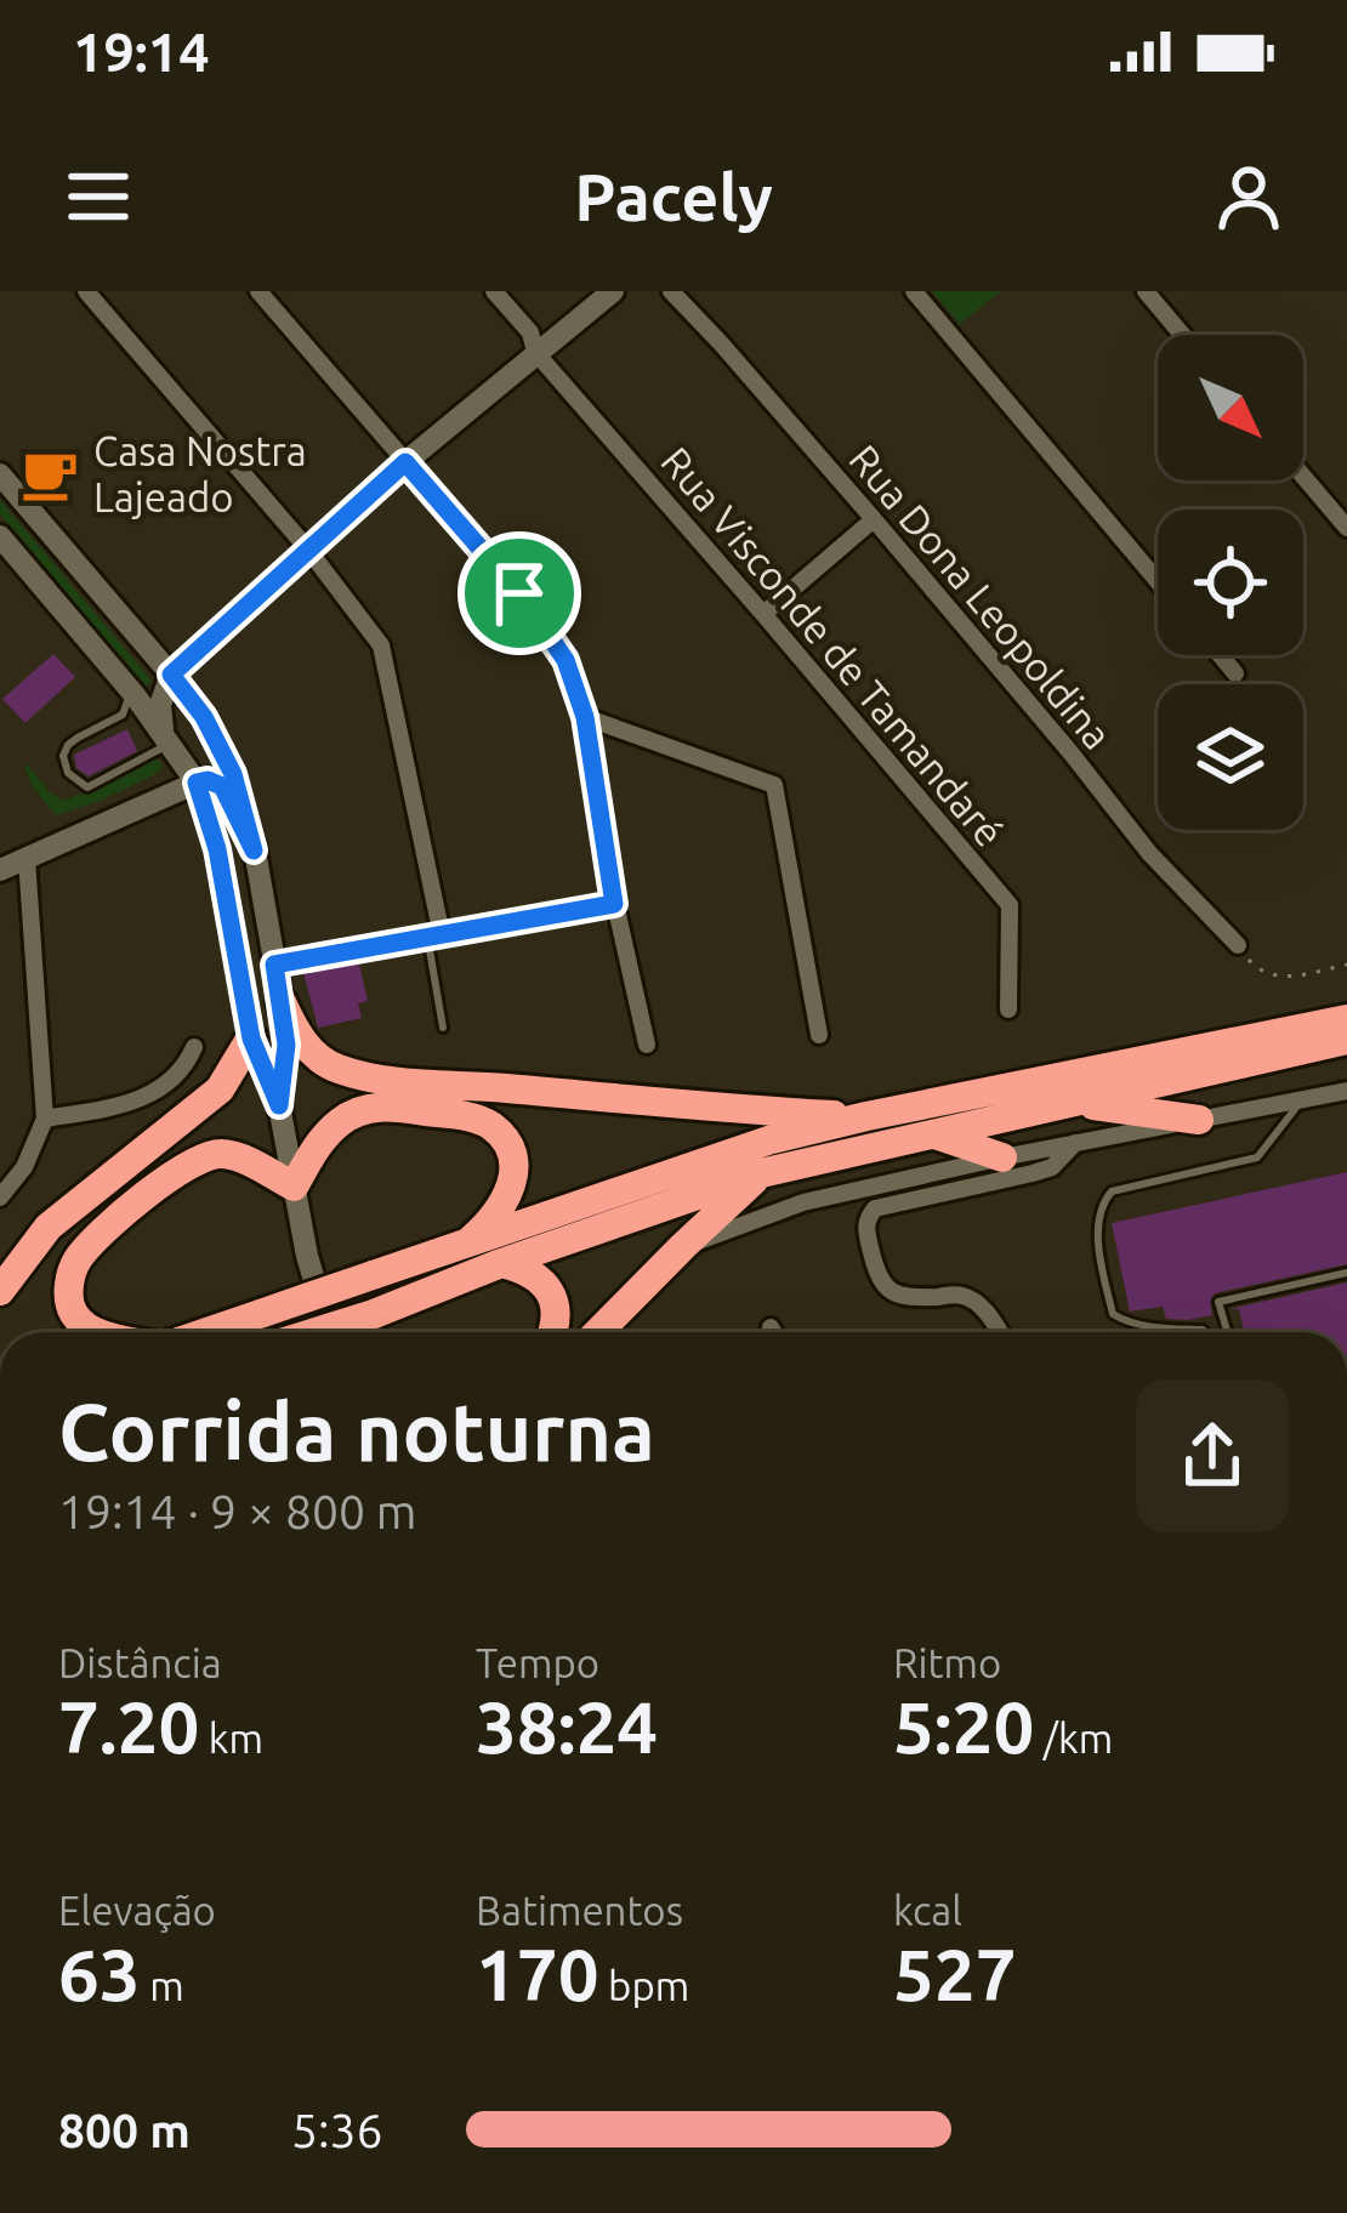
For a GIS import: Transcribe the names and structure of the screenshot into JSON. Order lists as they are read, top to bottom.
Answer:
{
  "streets": {
    "street": ["Rua Dona Leopoldina", "Rua Visconde de Tamandaré"]
  },
  "places": {
    "cafe": ["Casa Nostra Lajeado"]
  },
  "north": "bottom right",
  "page": {
    "status": "19:14",
    "header": "Pacely",
    "heading": ["Corrida noturna", "19:14 · 9 × 800 m"],
    "stats": [
      ["Distância", "7.20 km"],
      ["Tempo", "38:24"],
      ["Ritmo", "5:20 /km"],
      ["Elevação", "63 m"],
      ["Batimentos", "170 bpm"],
      ["kcal", "527"]
    ],
    "list": [
      {
        "name": "800 m",
        "note": "5:36"
      }
    ]
  }
}
